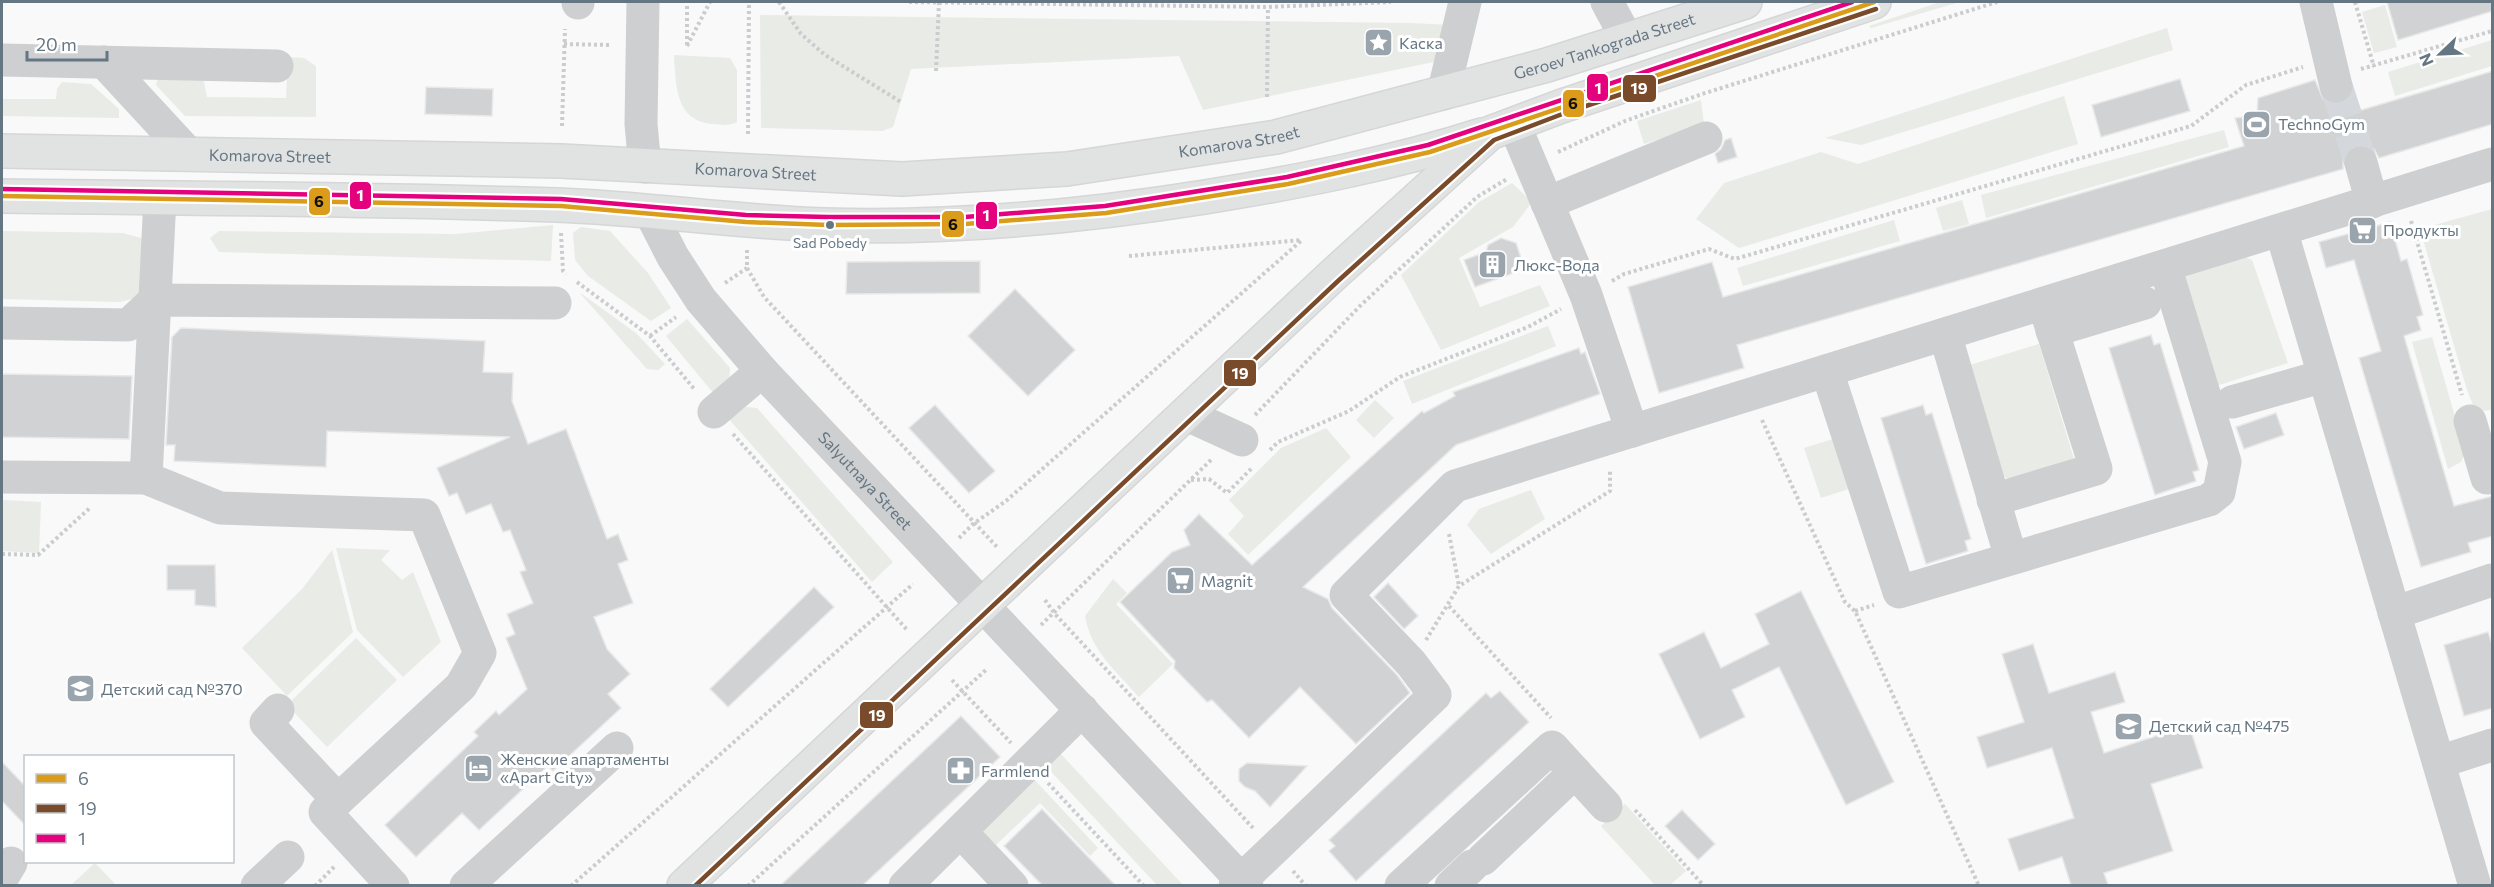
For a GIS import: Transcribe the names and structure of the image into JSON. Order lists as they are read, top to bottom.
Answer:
{
  "streets": {
    "main road": ["Geroev Tankograda Street", "Komarova Street", "Salyutnaya Street"]
  },
  "crossings": [
    ["Geroev Tankograda Street", "Komarova Street"],
    ["Komarova Street", "Salyutnaya Street"]
  ],
  "places": {
    "place": ["Каска"],
    "sports": ["TechnoGym"],
    "other": ["Sad Pobedy"],
    "supermarket": ["Продукты", "Magnit"],
    "building": ["Люкс-Вода"],
    "school or university": ["Детский сад №370", "Детский сад №475"],
    "hotel": ["Женские апартаменты «Apart City»"],
    "pharmacy": ["Farmlend"]
  },
  "lines": ["transit line 6", "transit line 1", "transit line 19"],
  "legend": ["6", "19", "1"],
  "scale_bar": "20 m",
  "north": "bottom left"
}
